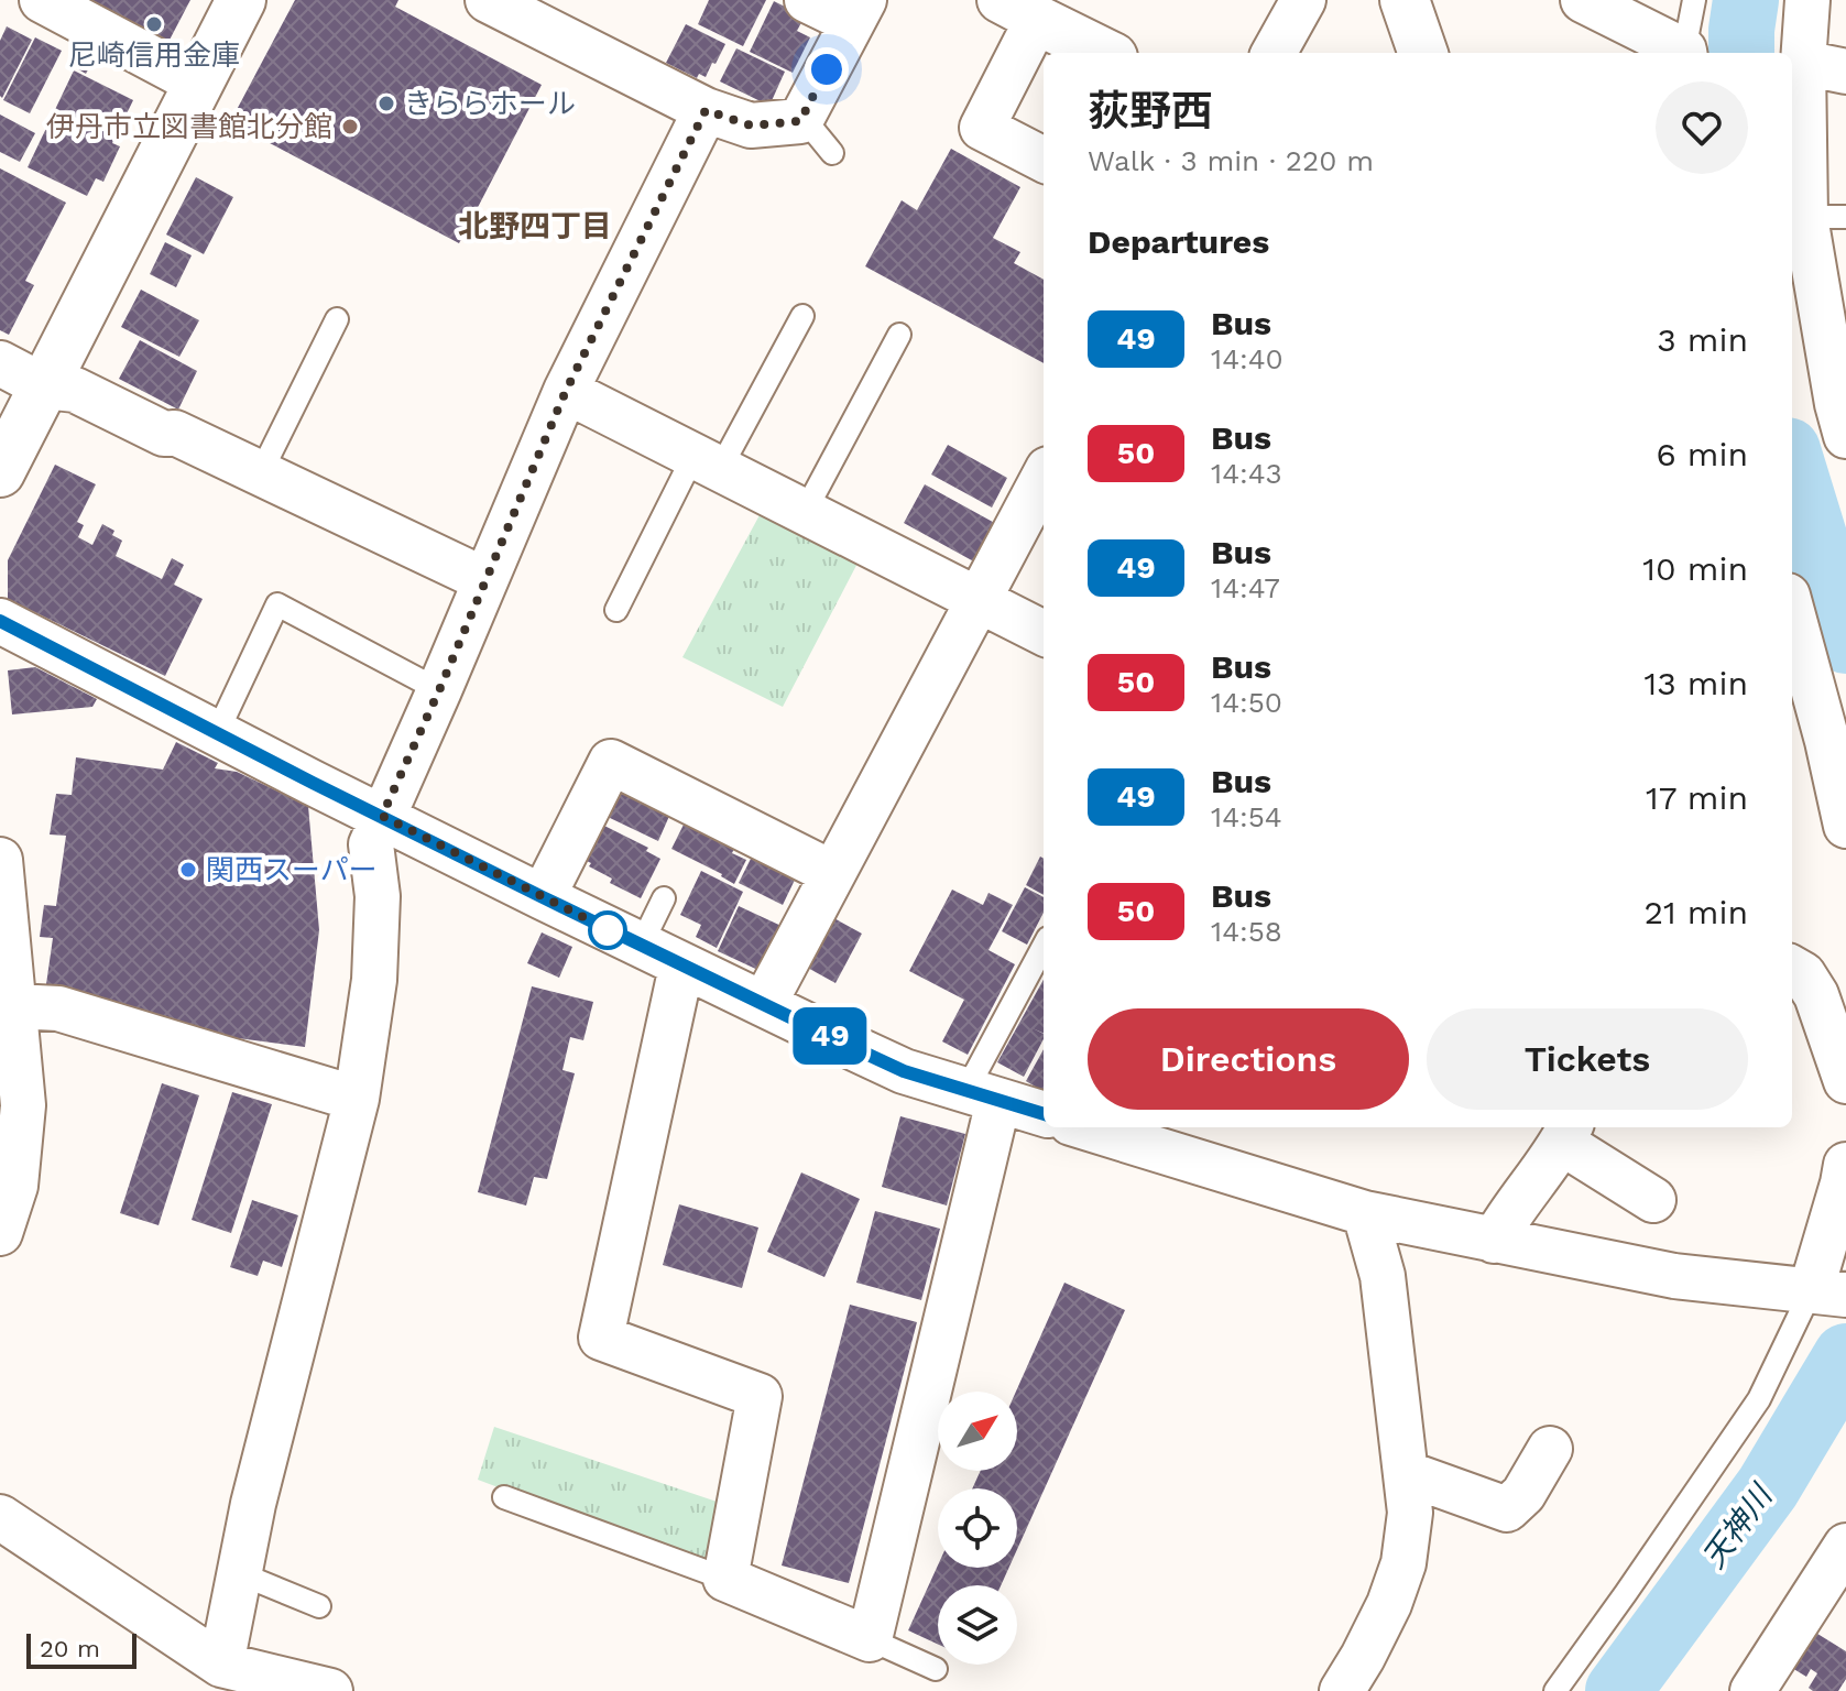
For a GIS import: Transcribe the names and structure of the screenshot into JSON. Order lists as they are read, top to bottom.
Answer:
{
  "districts": ["北野四丁目"],
  "water": ["天神川"],
  "places": [
    "尼崎信用金庫",
    "きららホール",
    "伊丹市立図書館北分館",
    "関西スーパー"
  ],
  "lines": ["bus line 49"],
  "scale_bar": "20 m",
  "north": "top right",
  "page": {
    "on_map": "49",
    "heading": [
      ["荻野西", "Walk · 3 min · 220 m"],
      "Departures"
    ],
    "list": [
      {
        "mark": "49",
        "name": "Bus",
        "note": "14:40",
        "value": "3 min"
      },
      {
        "mark": "50",
        "name": "Bus",
        "note": "14:43",
        "value": "6 min"
      },
      {
        "mark": "49",
        "name": "Bus",
        "note": "14:47",
        "value": "10 min"
      },
      {
        "mark": "50",
        "name": "Bus",
        "note": "14:50",
        "value": "13 min"
      },
      {
        "mark": "49",
        "name": "Bus",
        "note": "14:54",
        "value": "17 min"
      },
      {
        "mark": "50",
        "name": "Bus",
        "note": "14:58",
        "value": "21 min"
      }
    ],
    "buttons": ["Directions", "Tickets"],
    "scale": "20 m"
  }
}
